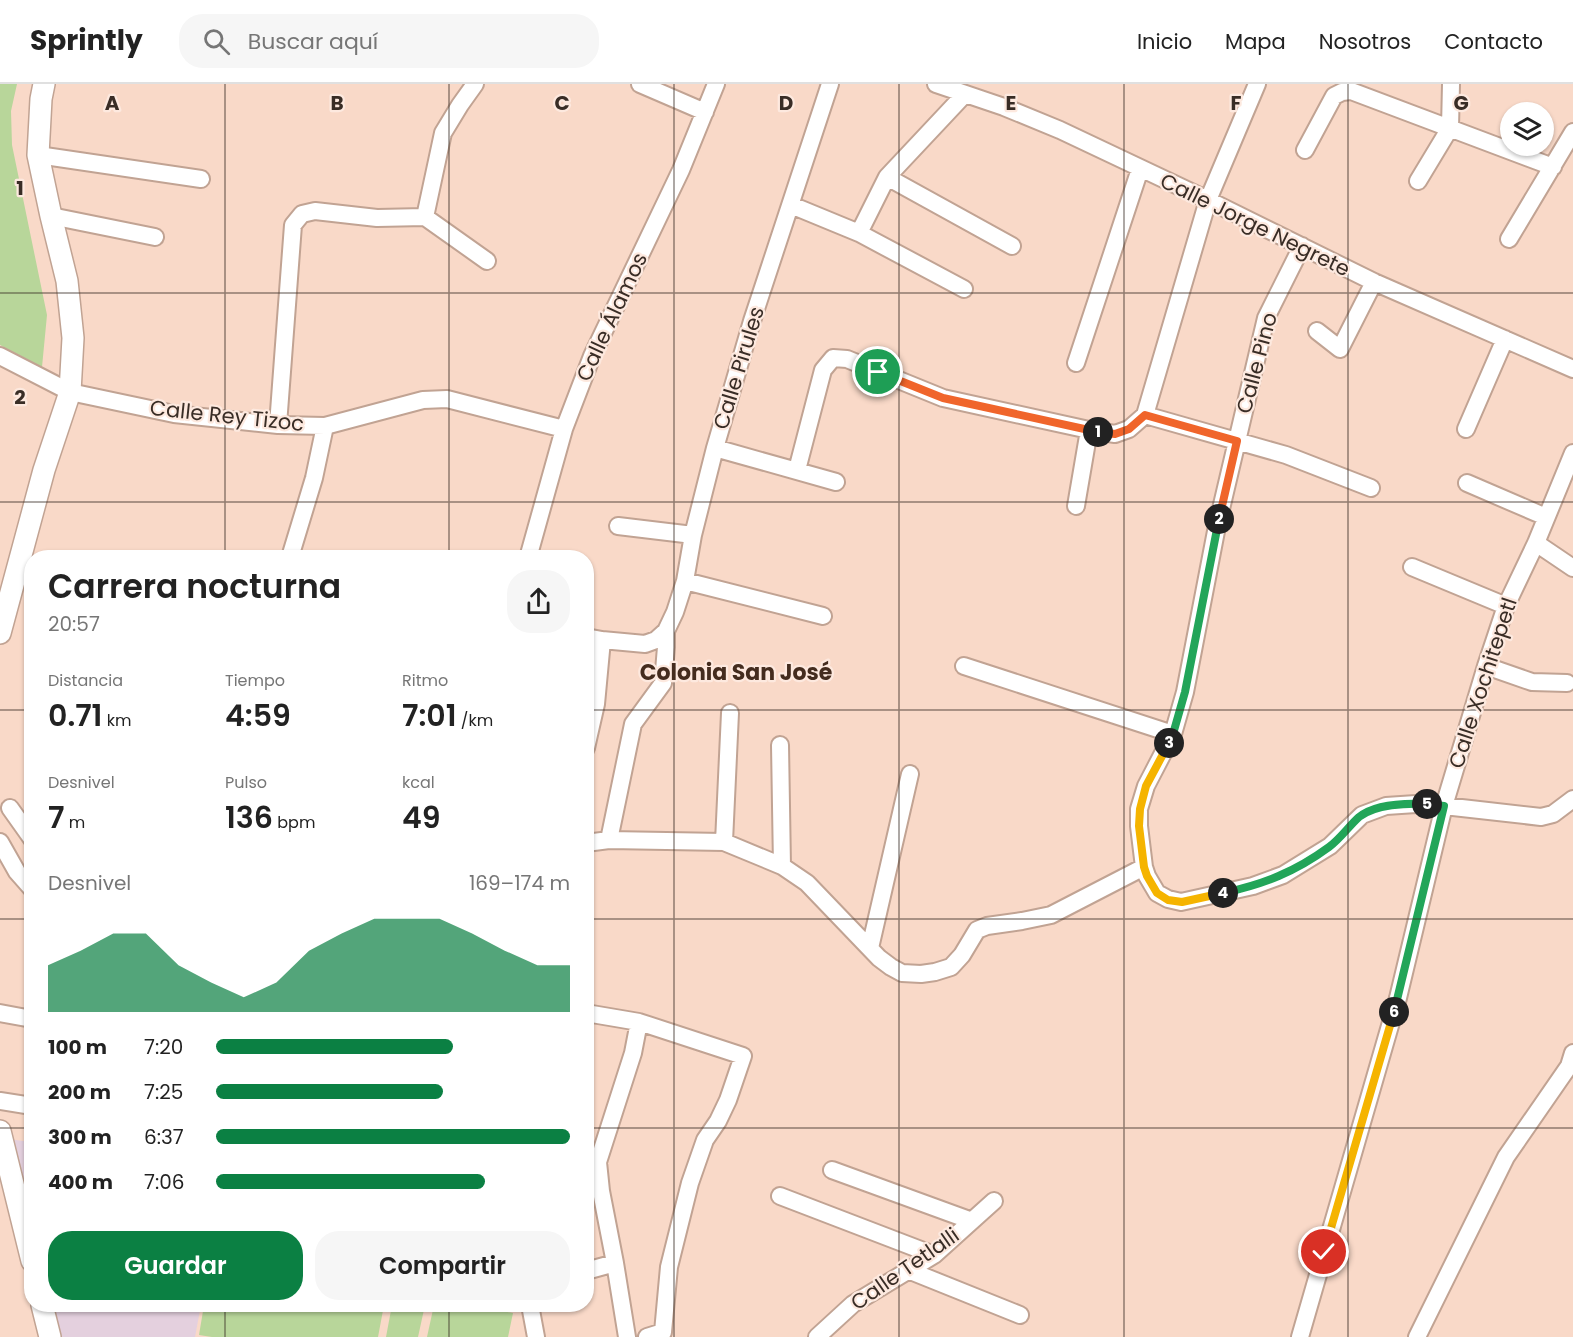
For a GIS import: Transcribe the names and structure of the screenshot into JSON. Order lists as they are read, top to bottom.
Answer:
{
  "streets": {
    "street": [
      "Calle Jorge Negrete",
      "Calle Álamos",
      "Calle Pino",
      "Calle Pirules",
      "Calle Rey Tizoc",
      "Calle Xochitepetl",
      "Calle Tetlalli"
    ]
  },
  "crossings": [
    ["Calle Jorge Negrete", "Calle Pino"],
    ["Calle Álamos", "Calle Rey Tizoc"]
  ],
  "districts": ["Colonia San José"],
  "page": {
    "header": "Sprintly",
    "search": "Buscar aquí",
    "nav": [
      "Inicio",
      "Mapa",
      "Nosotros",
      "Contacto"
    ],
    "pins": [
      "1",
      "2",
      "3",
      "5",
      "4",
      "6"
    ],
    "heading": ["Carrera nocturna", "20:57"],
    "stats": [
      ["Distancia", "0.71 km"],
      ["Tiempo", "4:59"],
      ["Ritmo", "7:01 /km"],
      ["Desnivel", "7 m"],
      ["Pulso", "136 bpm"],
      ["kcal", "49"]
    ],
    "chart": ["Desnivel", "169–174 m"],
    "list": [
      {
        "name": "100 m",
        "note": "7:20"
      },
      {
        "name": "200 m",
        "note": "7:25"
      },
      {
        "name": "300 m",
        "note": "6:37"
      },
      {
        "name": "400 m",
        "note": "7:06"
      }
    ],
    "buttons": ["Guardar", "Compartir"]
  },
  "grid": {
    "columns": [
      "A",
      "B",
      "C",
      "D",
      "E",
      "F",
      "G"
    ],
    "rows": ["1", "2"]
  }
}
